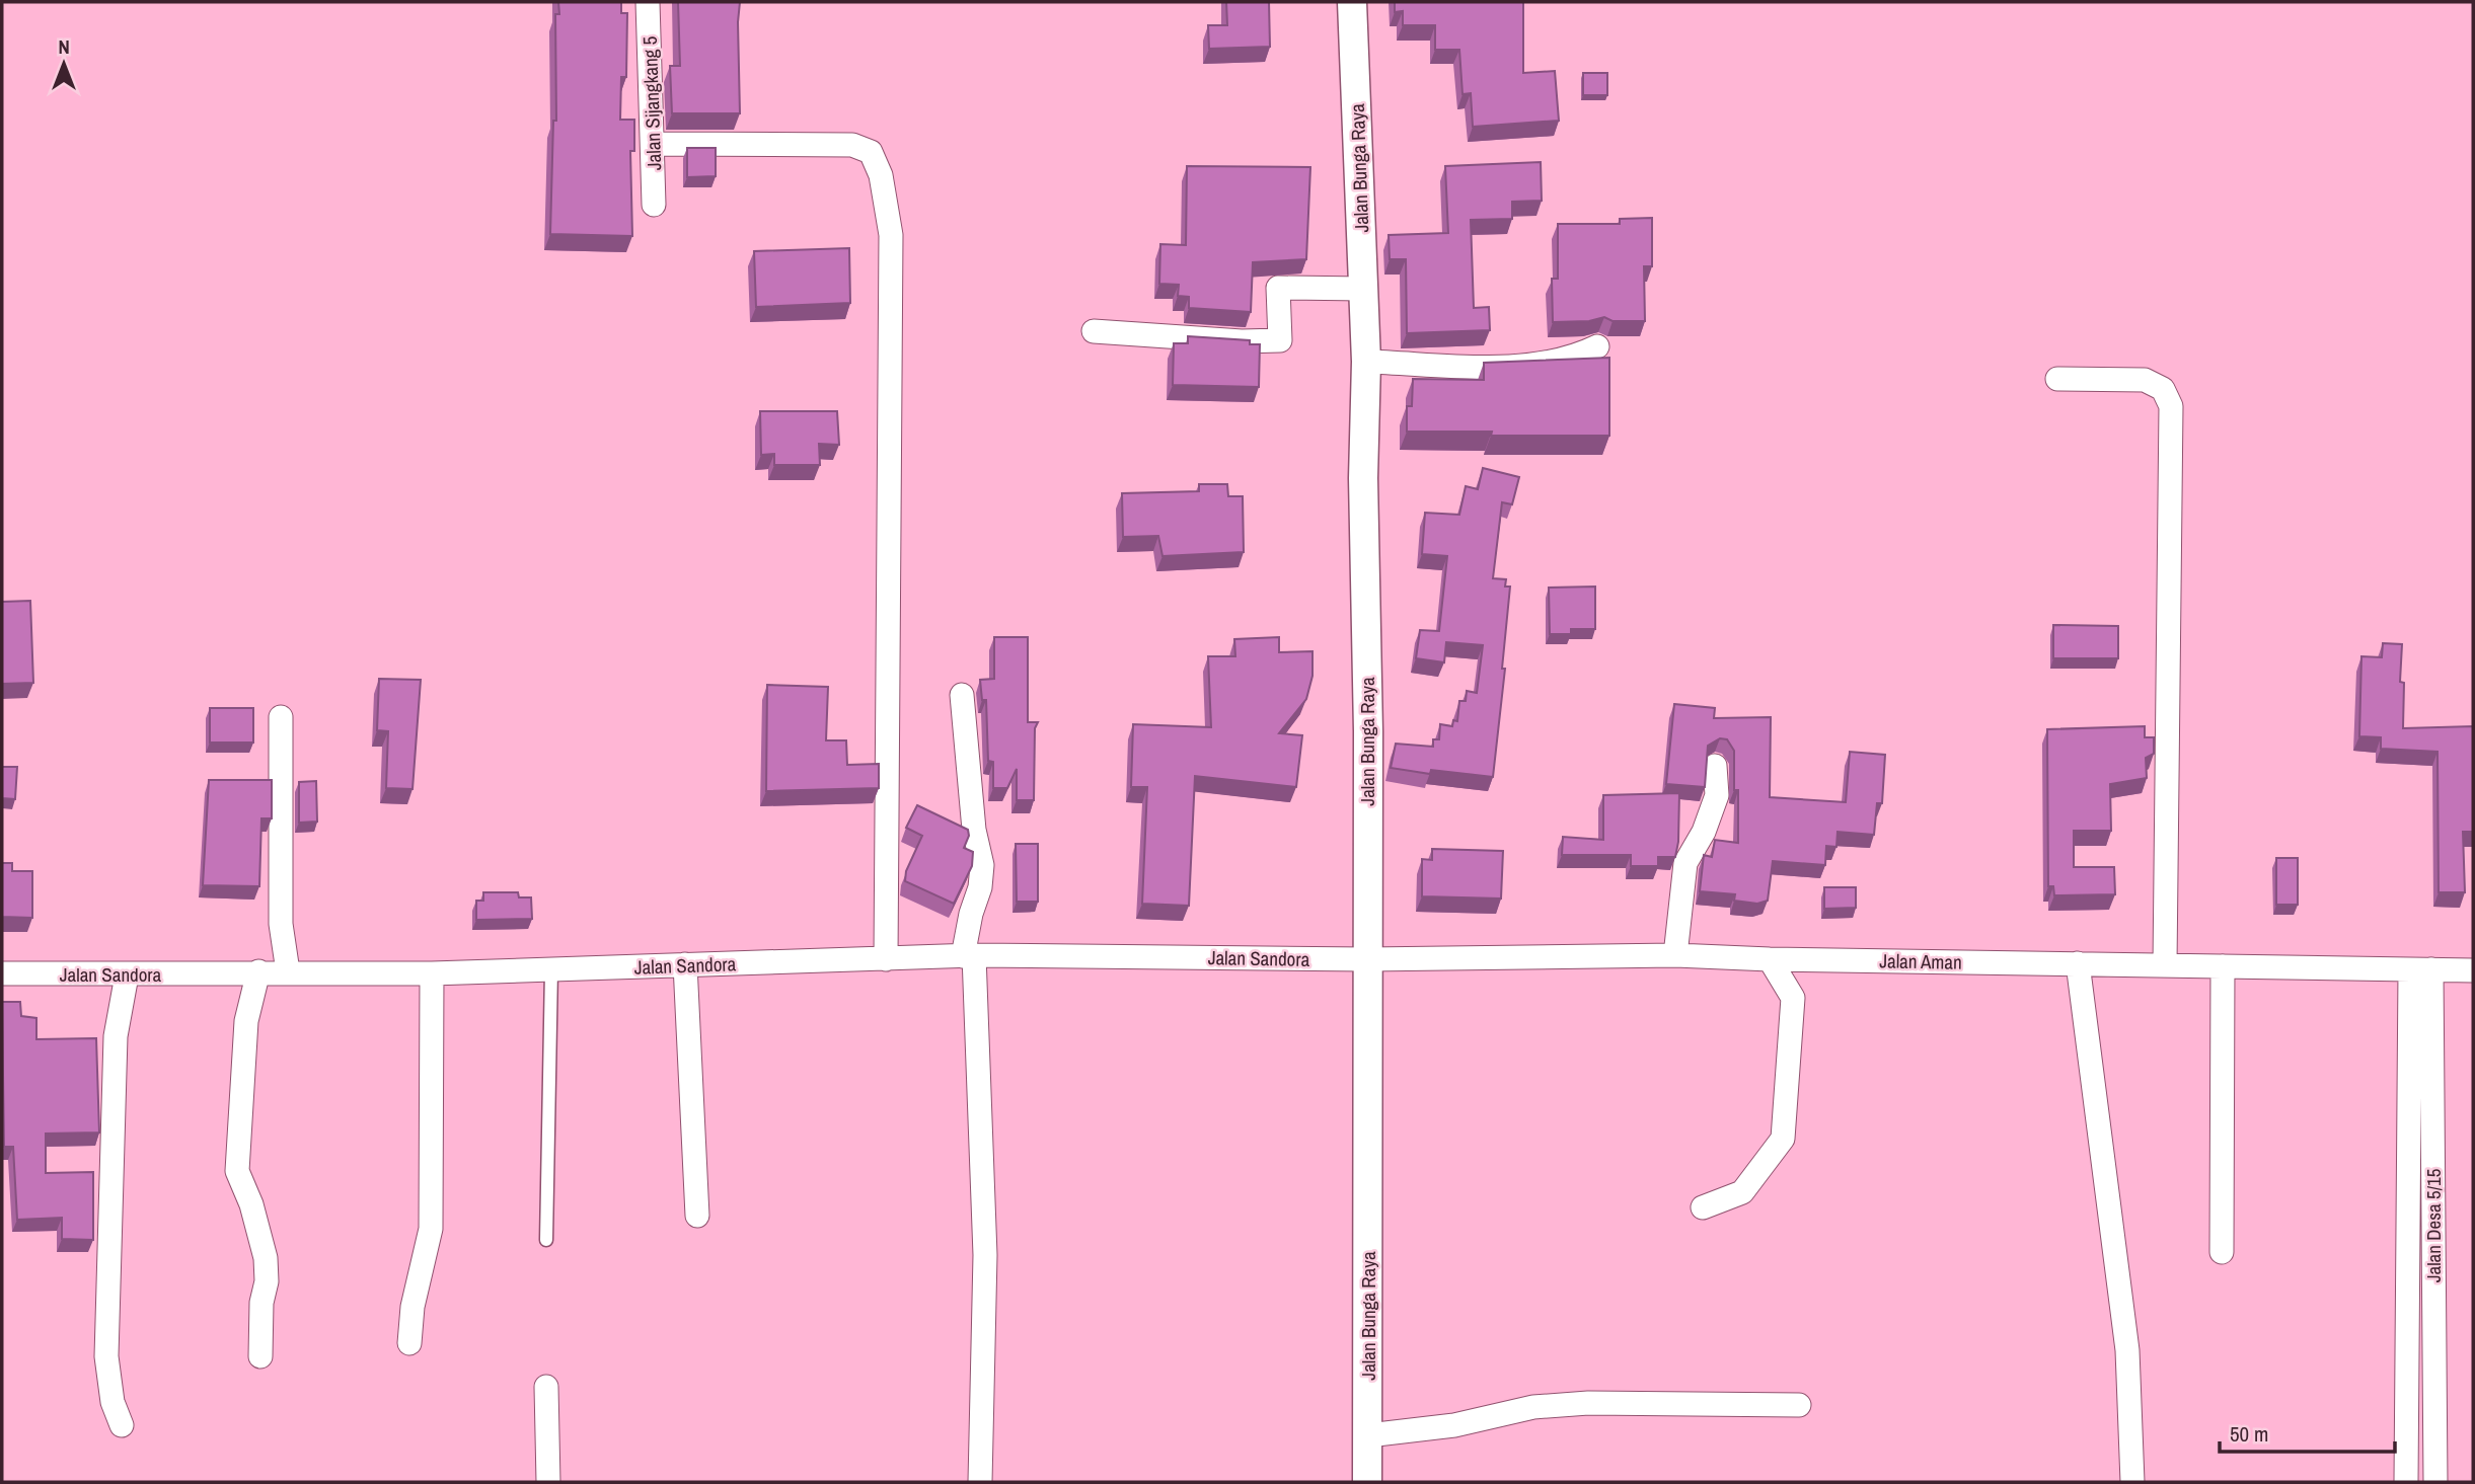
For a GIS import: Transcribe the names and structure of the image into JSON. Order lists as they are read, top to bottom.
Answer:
{
  "streets": {
    "street": [
      "Jalan Sijangkang 5",
      "Jalan Bunga Raya",
      "Jalan Sandora",
      "Jalan Aman",
      "Jalan Desa 5/15"
    ]
  },
  "crossings": [
    ["Jalan Bunga Raya", "Jalan Sandora"],
    ["Jalan Bunga Raya", "Jalan Aman"],
    ["Jalan Sandora", "Jalan Aman"],
    ["Jalan Aman", "Jalan Desa 5/15"]
  ],
  "scale_bar": "50 m",
  "north": "top"
}
